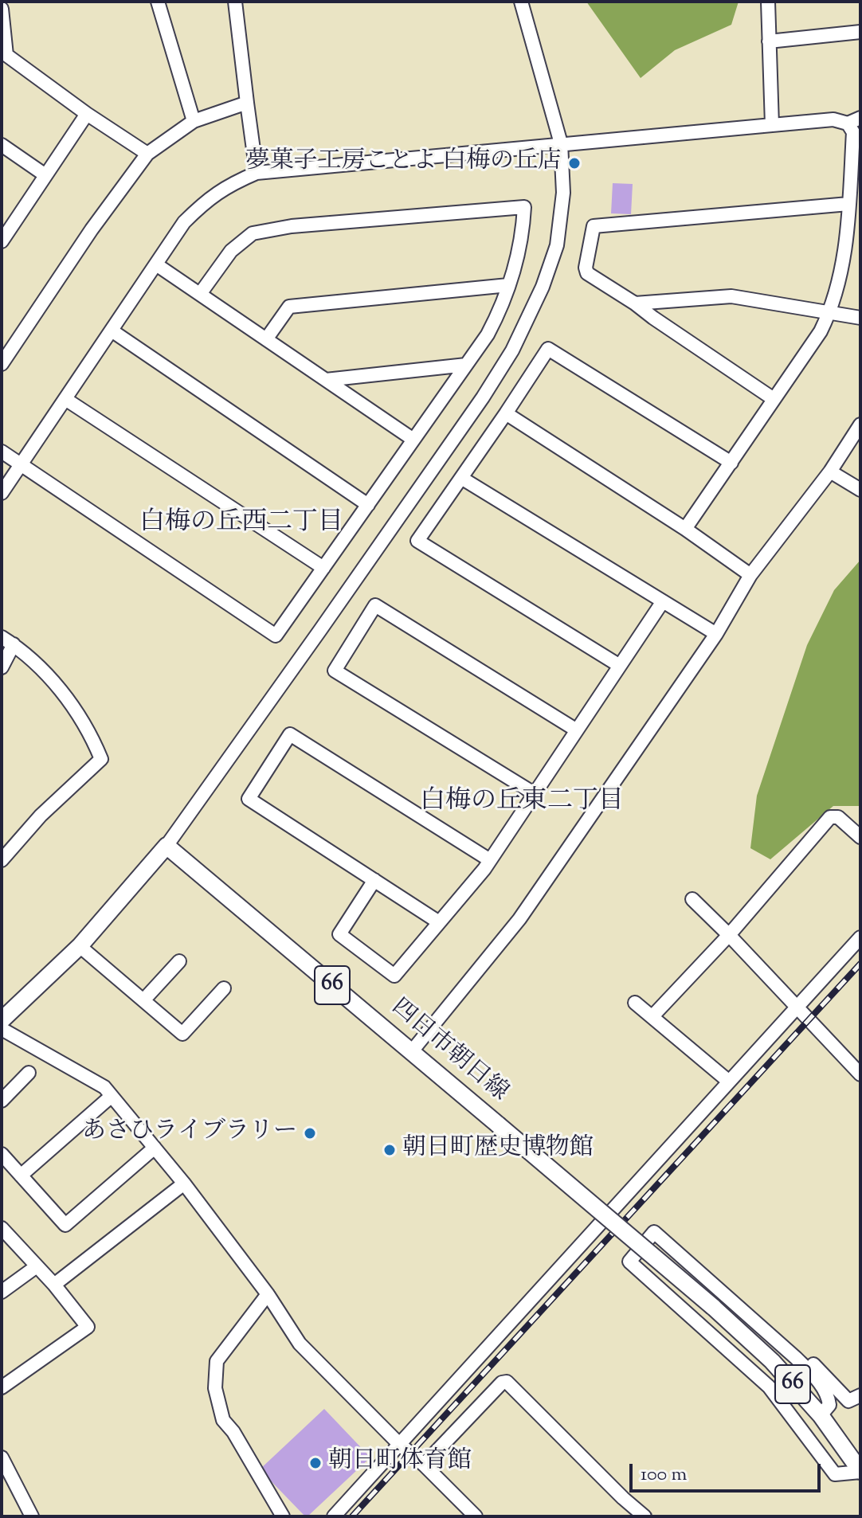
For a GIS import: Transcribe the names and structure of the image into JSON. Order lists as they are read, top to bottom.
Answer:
{
  "streets": {
    "main road": ["66", "四日市朝日線"]
  },
  "districts": ["白梅の丘西二丁目", "白梅の丘東二丁目"],
  "places": [
    "夢菓子工房ことよ 白梅の丘店",
    "あさひライブラリー",
    "朝日町歴史博物館",
    "朝日町体育館"
  ],
  "scale_bar": "100 m"
}
